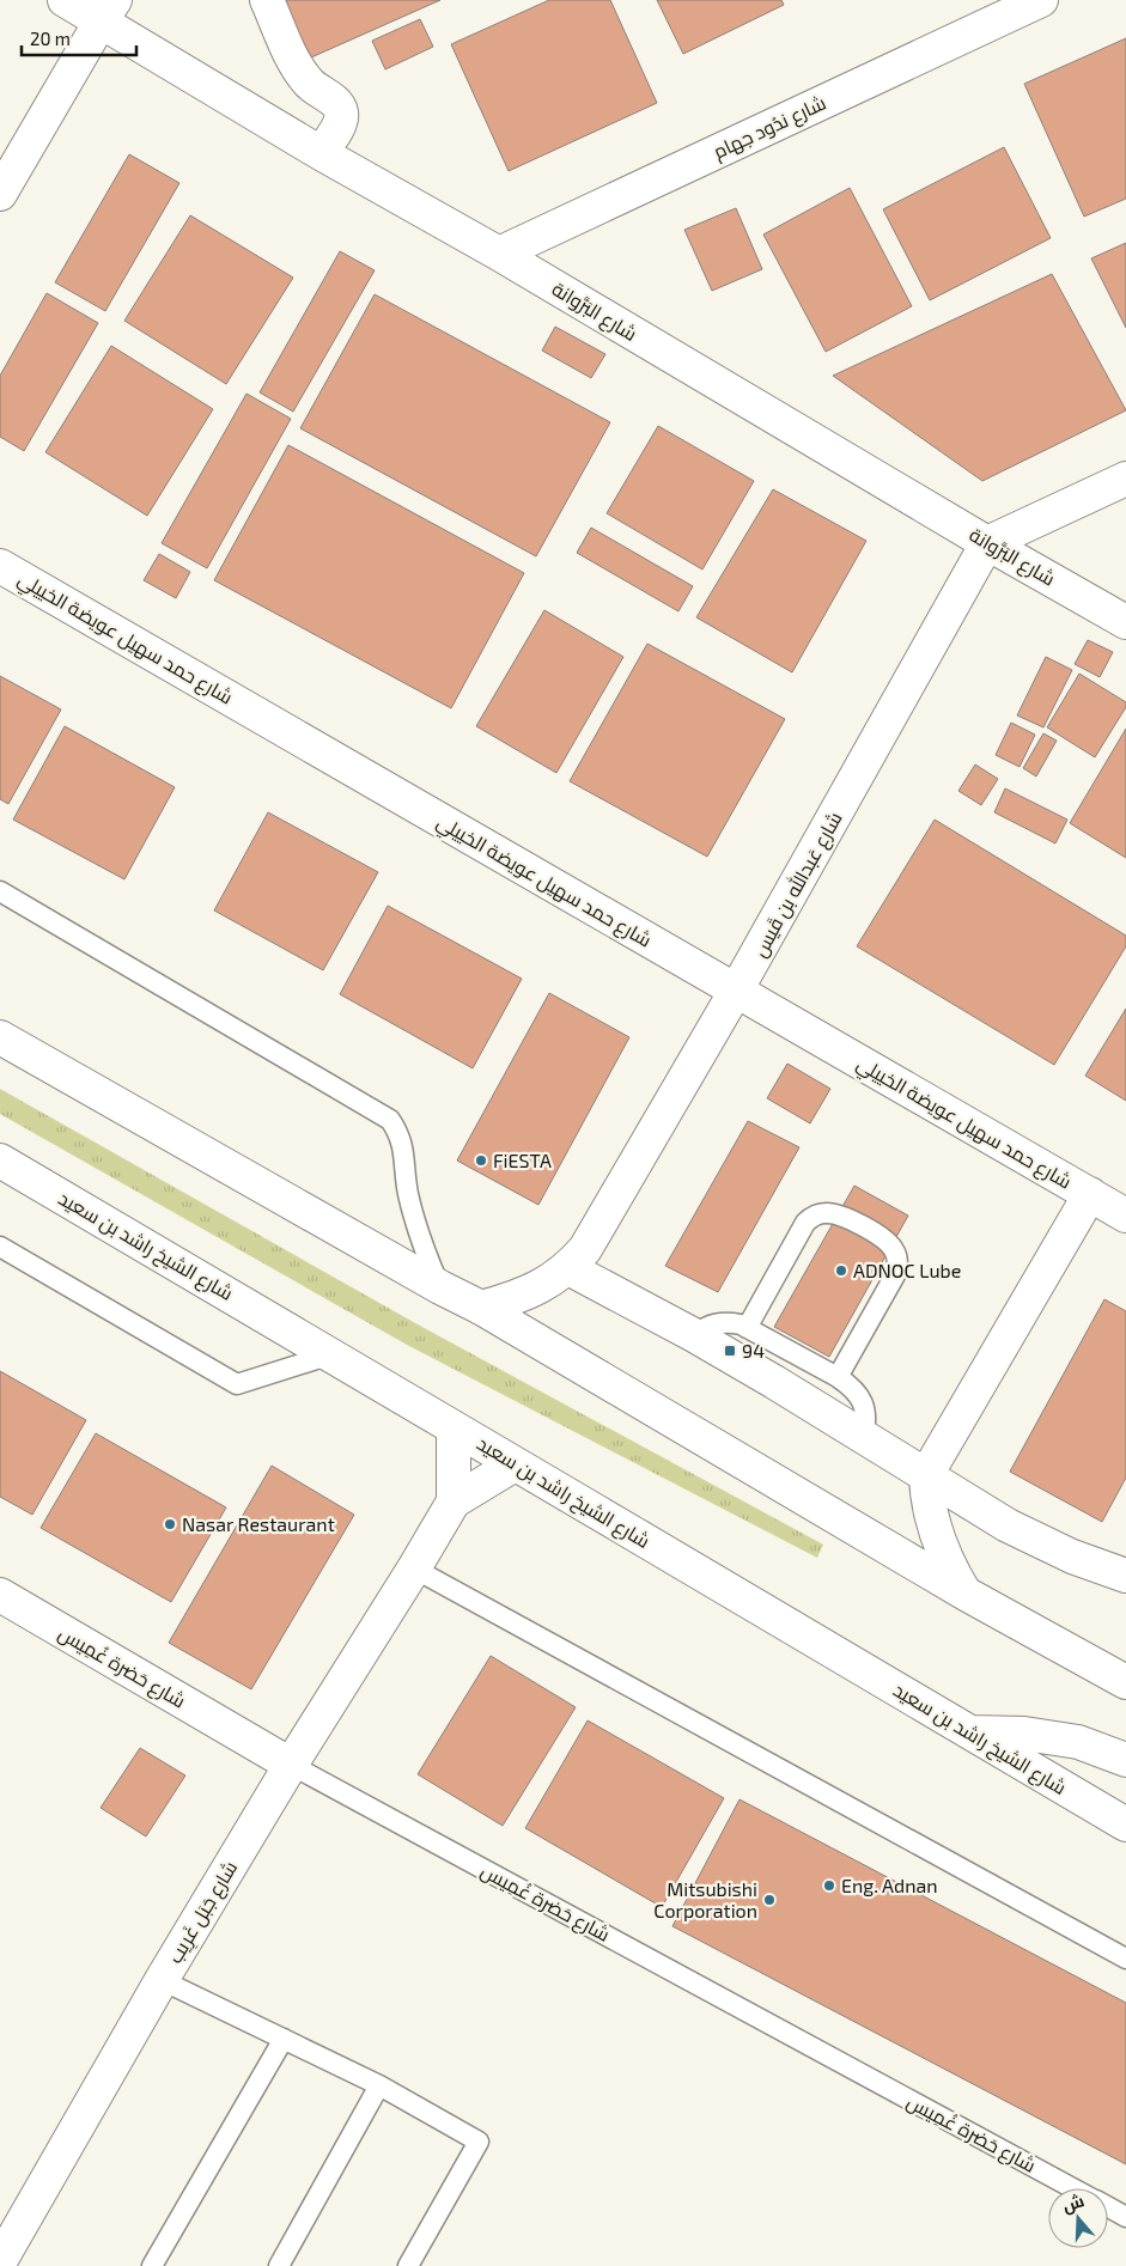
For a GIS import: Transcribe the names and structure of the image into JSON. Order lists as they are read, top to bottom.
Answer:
{
  "streets": {
    "street": [
      "شارع ندُود جهام",
      "شارع البَرَّوانة",
      "شارع حمد سهيل عويضة الخييلي",
      "شارع عَبدالله بن قَيس",
      "شارع الشيخ راشد بن سعيد",
      "شارع حَضرة غُمِيس",
      "شارع جَبَل غَرِيب"
    ]
  },
  "crossings": [
    ["شارع ندُود جهام", "شارع البَرَّوانة"],
    ["شارع البَرَّوانة", "شارع عَبدالله بن قَيس"],
    ["شارع حمد سهيل عويضة الخييلي", "شارع عَبدالله بن قَيس"],
    ["شارع حَضرة غُمِيس", "شارع جَبَل غَرِيب"]
  ],
  "places": {
    "other": [
      "FiESTA",
      "ADNOC Lube",
      "Nasar Restaurant",
      "Eng. Adnan",
      "Mitsubishi Corporation"
    ],
    "transit": ["94"]
  },
  "scale_bar": "20 m",
  "north": "top"
}
